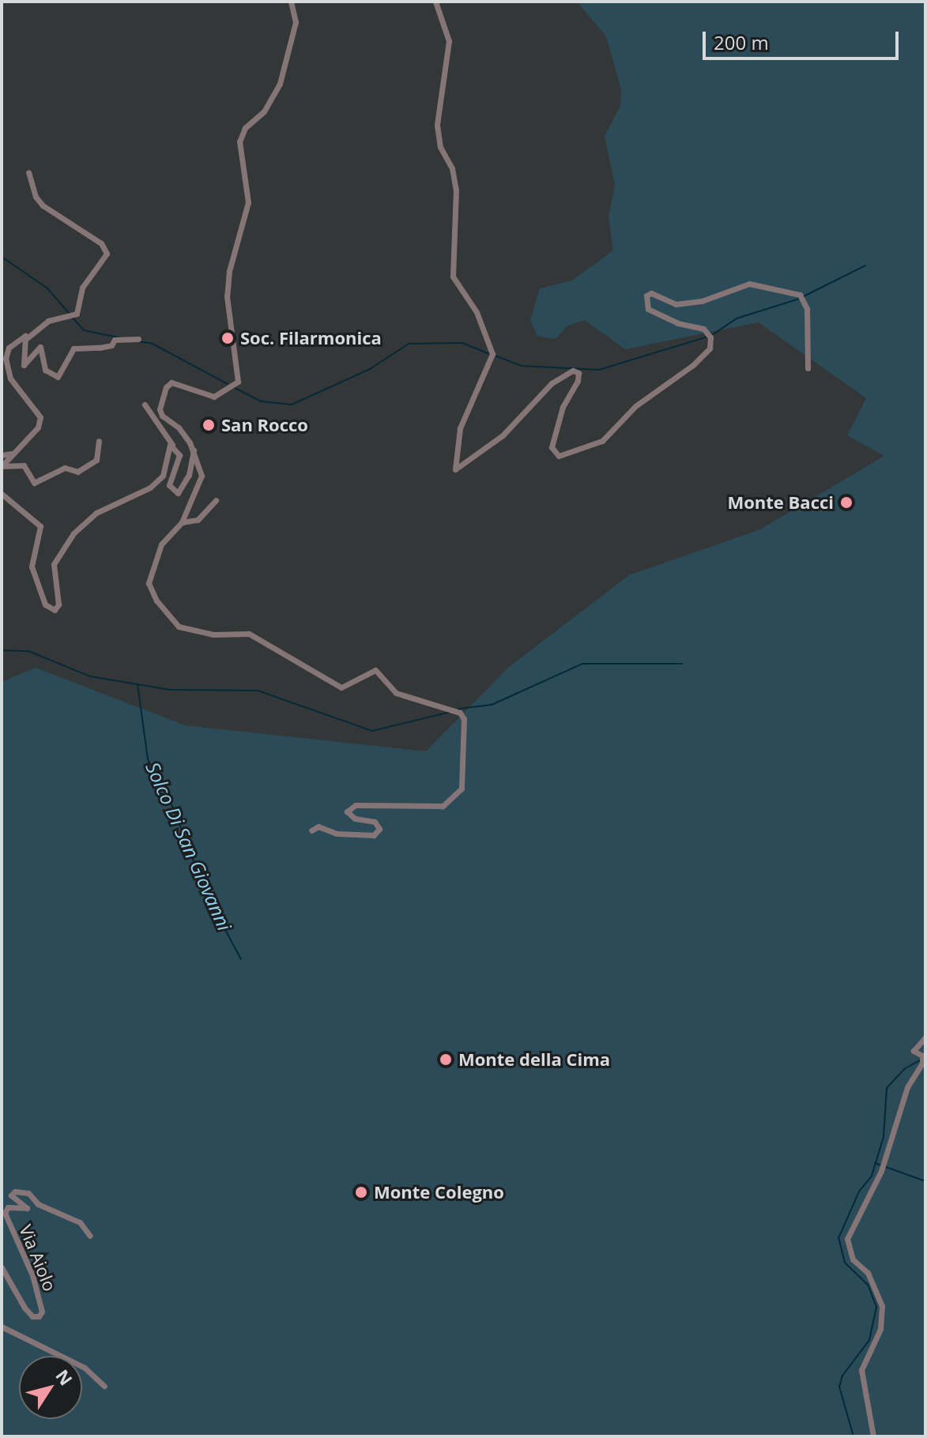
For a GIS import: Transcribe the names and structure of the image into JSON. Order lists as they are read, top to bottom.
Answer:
{
  "streets": {
    "street": ["Via Aiolo"]
  },
  "water": ["Solco Di San Giovanni"],
  "places": [
    "Soc. Filarmonica",
    "San Rocco",
    "Monte Bacci",
    "Monte della Cima",
    "Monte Colegno"
  ],
  "scale_bar": "200 m",
  "north": "top right"
}
